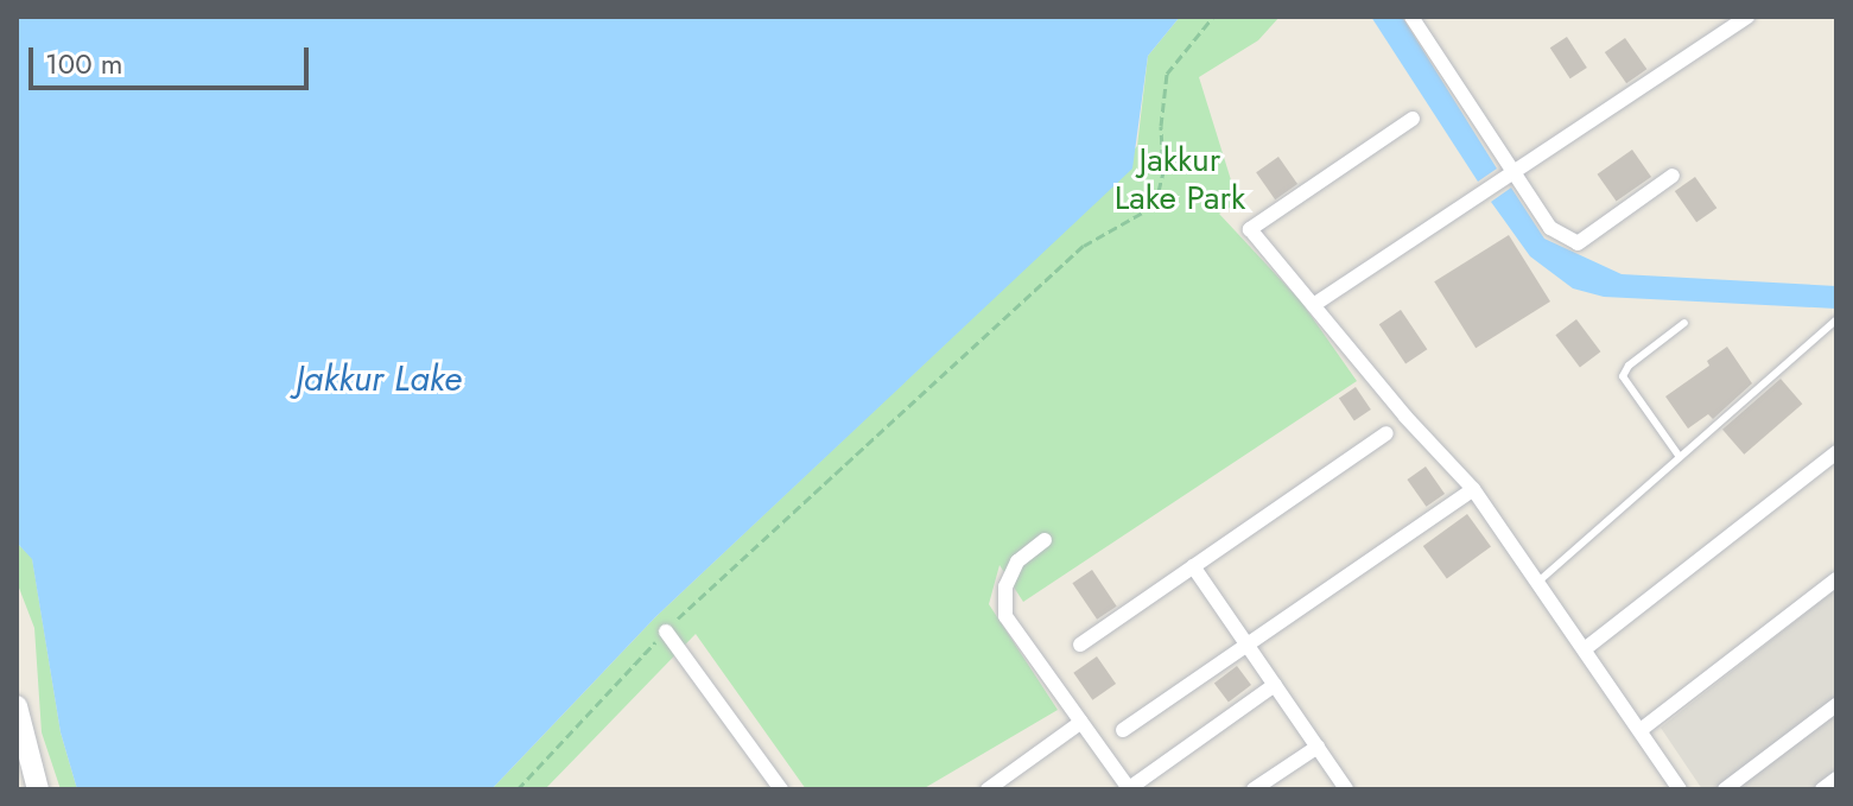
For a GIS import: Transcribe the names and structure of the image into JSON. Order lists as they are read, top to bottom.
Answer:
{
  "water": ["Jakkur Lake"],
  "parks": ["Jakkur Lake Park"],
  "scale_bar": "100 m"
}
